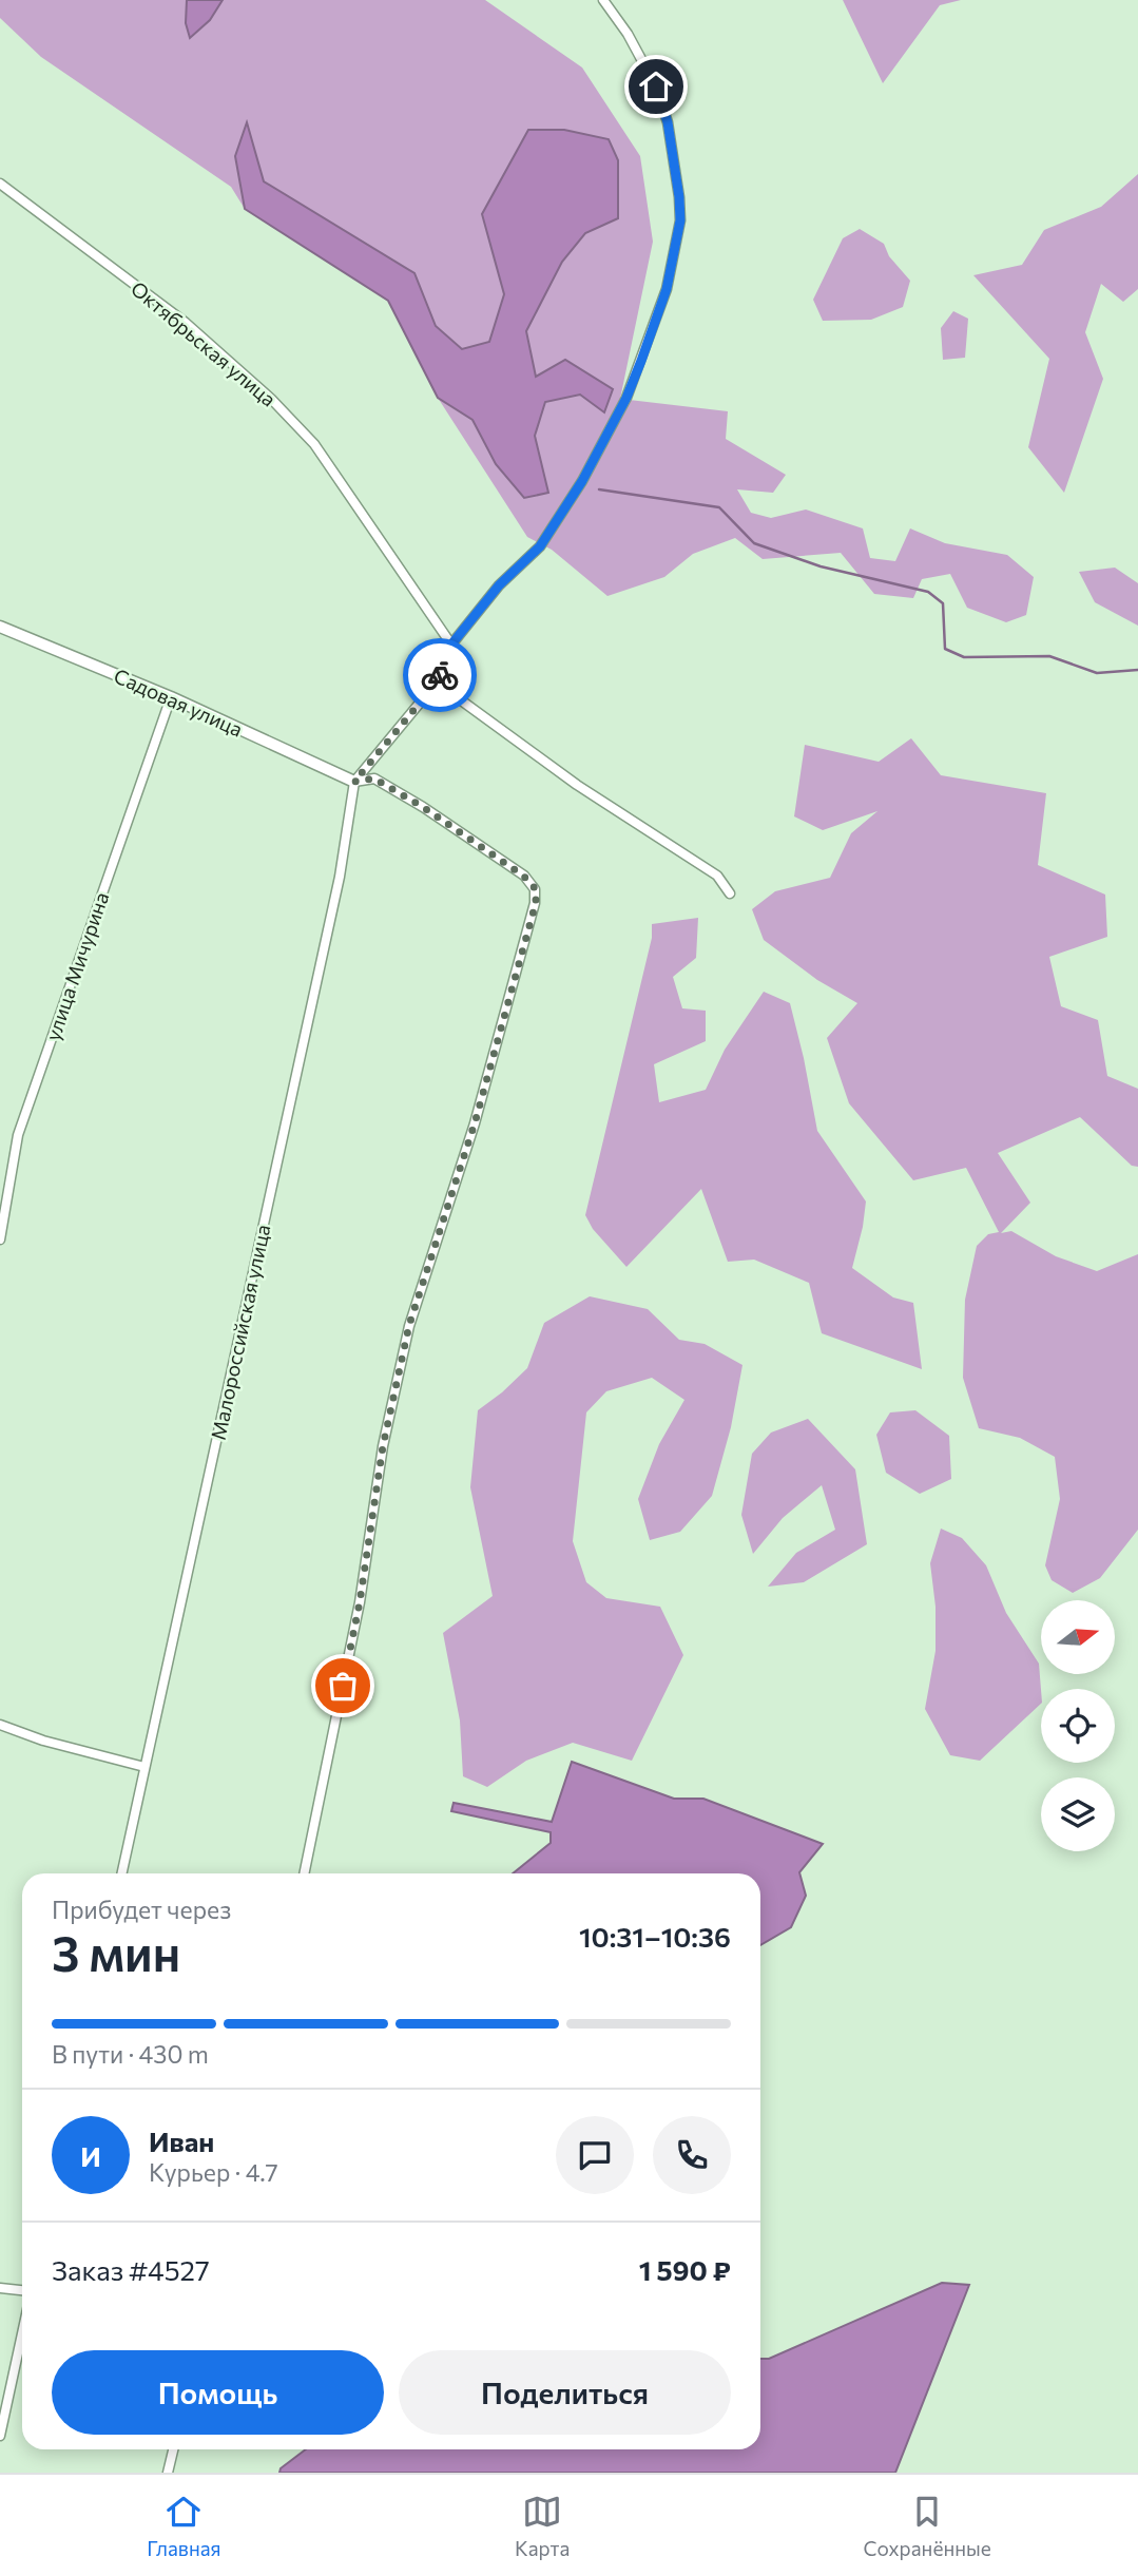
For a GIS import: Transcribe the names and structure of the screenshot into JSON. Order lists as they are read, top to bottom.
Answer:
{
  "streets": {
    "street": [
      "Октябрьская улица",
      "Садовая улица",
      "улица Мичурина",
      "Малороссийская улица"
    ]
  },
  "crossings": [
    ["Садовая улица", "улица Мичурина"],
    ["Садовая улица", "Малороссийская улица"]
  ],
  "north": "right",
  "page": {
    "heading": ["3 мин", "Прибудет через", "10:31–10:36"],
    "panel": [
      "Иван",
      "Курьер · 4.7",
      "Заказ #4527",
      "1 590 ₽"
    ],
    "bar": "В пути · 430 m",
    "round": "И",
    "buttons": ["Помощь", "Поделиться"],
    "tabs": ["Главная", "Карта", "Сохранённые"]
  }
}
